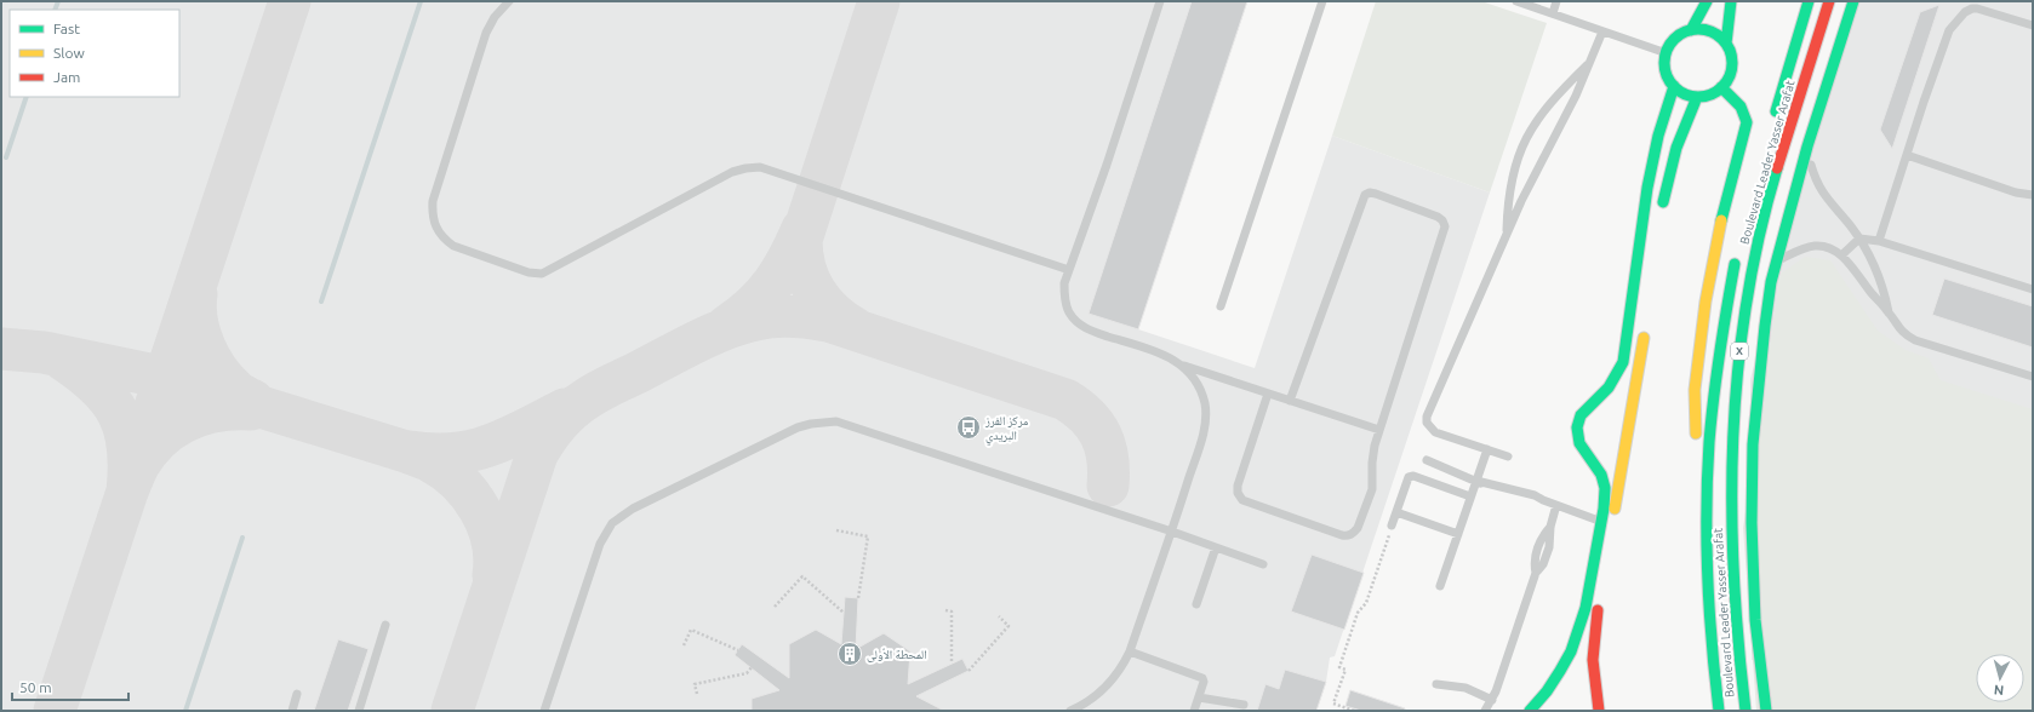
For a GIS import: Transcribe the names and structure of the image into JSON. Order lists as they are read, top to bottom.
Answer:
{
  "streets": {
    "main road": ["Boulevard Leader Yasser Arafat", "X"]
  },
  "places": {
    "bus stop": ["مركز الفرز البريدي"],
    "building": ["المحطة الأولى"]
  },
  "legend": ["Fast", "Slow", "Jam"],
  "scale_bar": "50 m",
  "north": "bottom"
}
